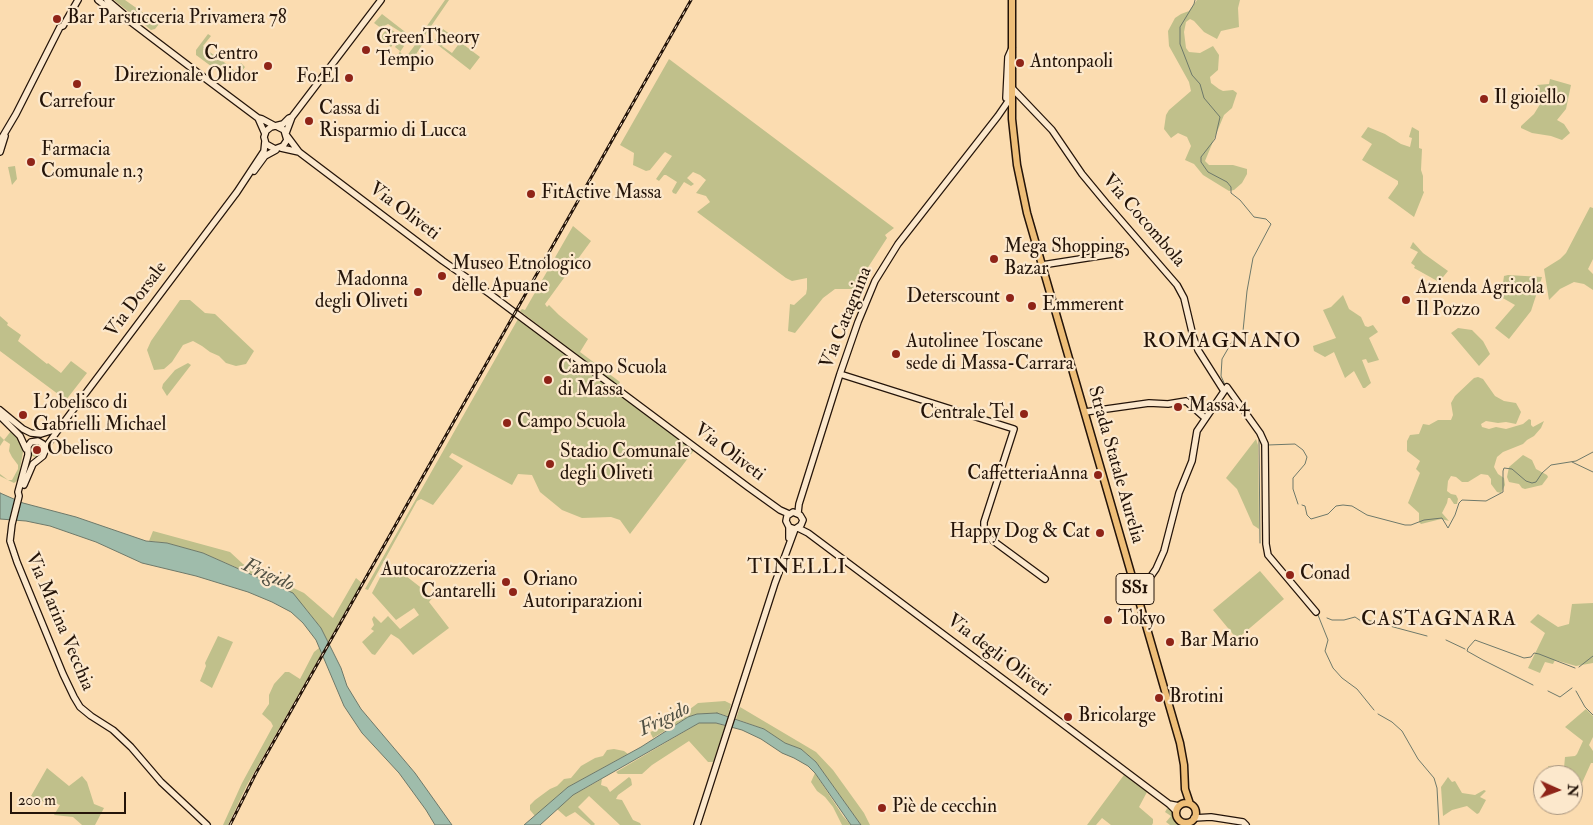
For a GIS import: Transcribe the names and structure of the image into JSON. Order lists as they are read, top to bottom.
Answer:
{
  "streets": {
    "main road": [
      "Via Oliveti",
      "Via Cocombola",
      "Via Dorsale",
      "Via Catagnina",
      "Strada Statale Aurelia",
      "SS1",
      "Via Marina Vecchia",
      "Via degli Oliveti"
    ]
  },
  "crossings": [
    ["Via Oliveti", "Via Dorsale"],
    ["Via Oliveti", "Via Catagnina"],
    ["Via Cocombola", "Via Catagnina"],
    ["Via Cocombola", "Strada Statale Aurelia"],
    ["Via Dorsale", "Via Marina Vecchia"],
    ["Via Catagnina", "Strada Statale Aurelia"],
    ["Strada Statale Aurelia", "Via degli Oliveti"]
  ],
  "districts": ["ROMAGNANO", "TINELLI", "CASTAGNARA"],
  "water": ["Frigido"],
  "places": [
    "Bar Parsticceria Privamera 78",
    "GreenTheory Tempio",
    "Antonpaoli",
    "Centro Direzionale Olidor",
    "Fo.El",
    "Carrefour",
    "Il gioiello",
    "Cassa di Risparmio di Lucca",
    "Farmacia Comunale n.3",
    "FitActive Massa",
    "Mega Shopping Bazar",
    "Museo Etnologico delle Apuane",
    "Madonna degli Oliveti",
    "Deterscount",
    "Azienda Agricola Il Pozzo",
    "Emmerent",
    "Autolinee Toscane sede di Massa-Carrara",
    "Campo Scuola di Massa",
    "Massa 4",
    "Centrale Tel",
    "L’obelisco di Gabrielli Michael",
    "Campo Scuola",
    "Obelisco",
    "Stadio Comunale degli Oliveti",
    "CaffetteriaAnna",
    "Happy Dog & Cat",
    "Conad",
    "Autocarozzeria Cantarelli",
    "Oriano Autoriparazioni",
    "Tokyo",
    "Bar Mario",
    "Brotini",
    "Bricolarge",
    "Piè de cecchin"
  ],
  "scale_bar": "200 m",
  "north": "right"
}
